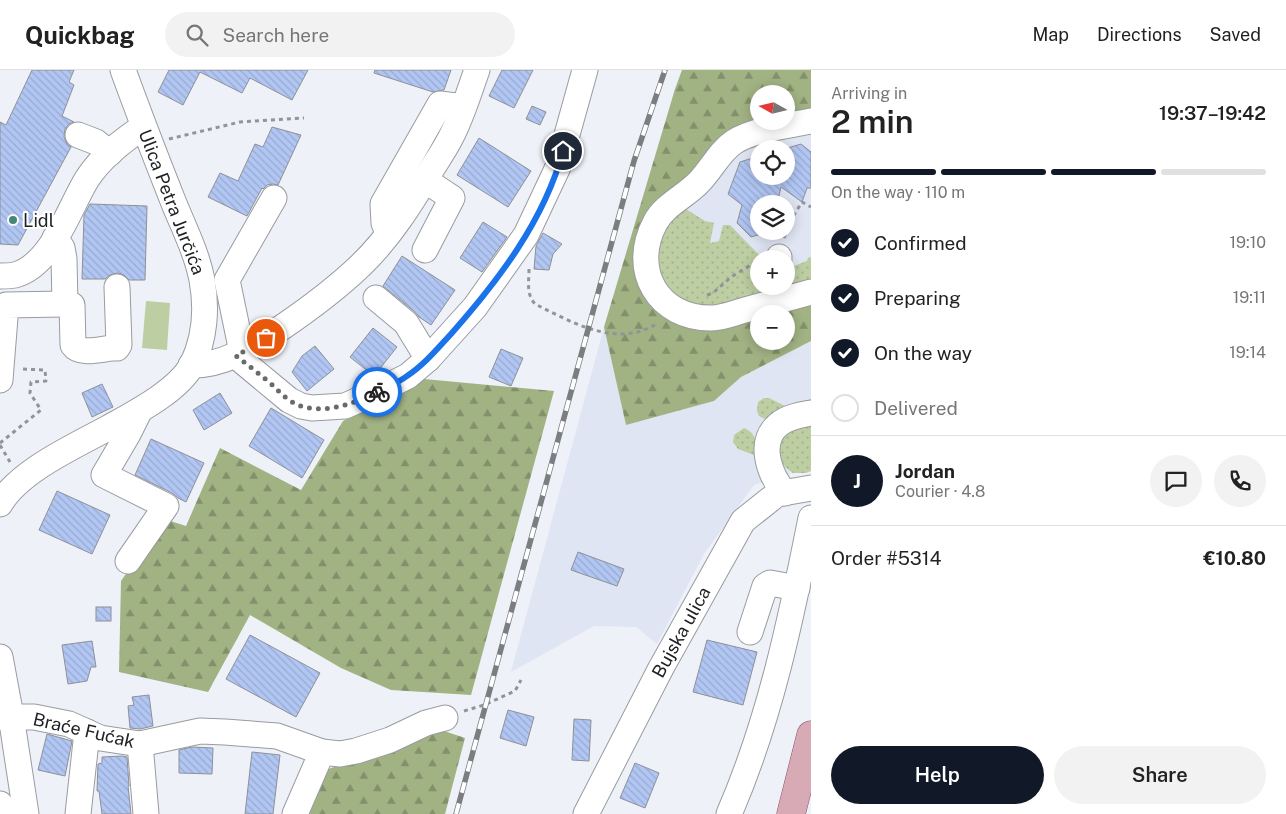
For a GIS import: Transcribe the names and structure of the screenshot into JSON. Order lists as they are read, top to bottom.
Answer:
{
  "streets": {
    "street": ["Ulica Petra Jurčića", "Bujska ulica", "Braće Fućak"]
  },
  "places": ["Lidl"],
  "north": "left",
  "page": {
    "header": "Quickbag",
    "search": "Search here",
    "nav": ["Map", "Directions", "Saved"],
    "heading": ["2 min", "Arriving in", "19:37–19:42"],
    "panel": [
      "Jordan",
      "Courier · 4.8",
      "Order #5314",
      "€10.80"
    ],
    "map_buttons": ["+", "−"],
    "bar": "On the way · 110 m",
    "list": [
      ["Confirmed", "19:10"],
      ["Preparing", "19:11"],
      ["On the way", "19:14"],
      "Delivered"
    ],
    "round": "J",
    "buttons": ["Help", "Share"]
  }
}
